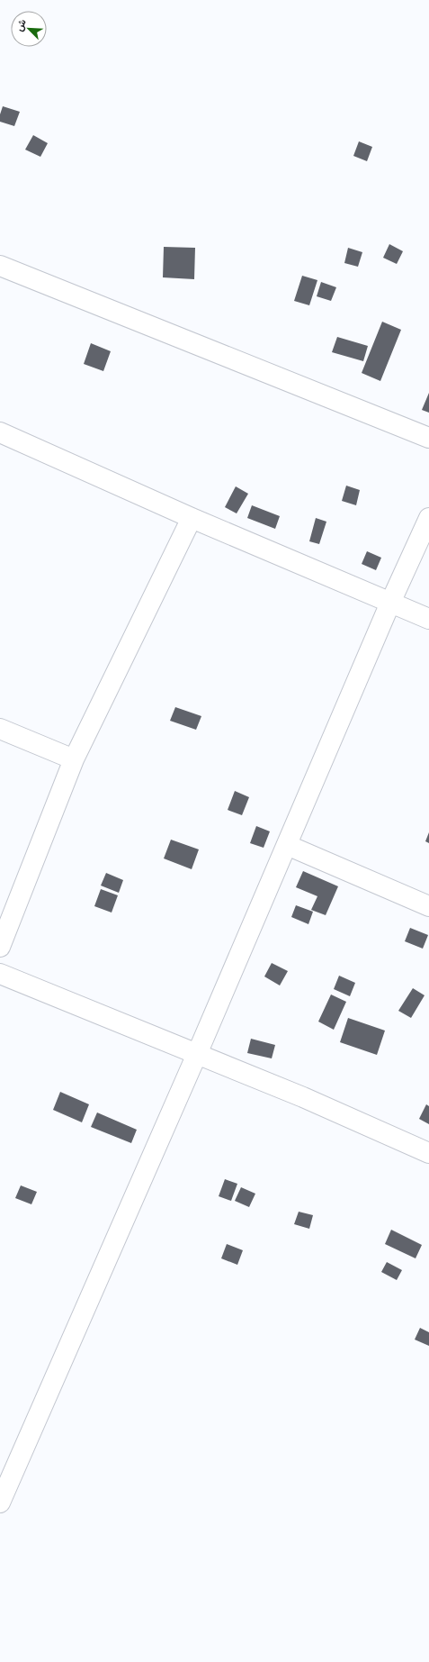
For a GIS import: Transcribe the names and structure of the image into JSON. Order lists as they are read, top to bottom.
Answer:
{
  "north": "top left"
}
